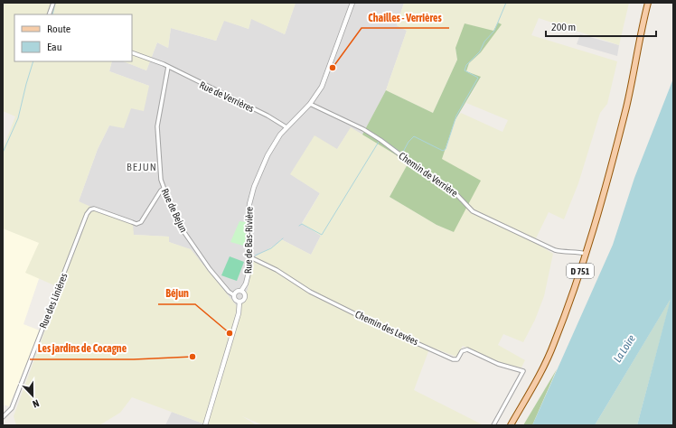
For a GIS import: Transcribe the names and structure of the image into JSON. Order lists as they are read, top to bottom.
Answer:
{
  "streets": {
    "main road": ["D 751"],
    "street": [
      "Rue de Verrières",
      "Chemin de Verrière",
      "Rue de Bejun",
      "Rue de Bas-Rivière",
      "Rue des Linières",
      "Chemin des Levées"
    ]
  },
  "crossings": [
    ["Rue de Verrières", "Rue de Bejun"],
    ["Rue de Verrières", "Rue de Bas-Rivière"],
    ["Chemin de Verrière", "Rue de Bas-Rivière"],
    ["Chemin de Verrière", "D 751"],
    ["Rue de Bejun", "Rue de Bas-Rivière"],
    ["Rue de Bejun", "Rue des Linières"],
    ["Rue de Bas-Rivière", "Chemin des Levées"]
  ],
  "districts": ["BEJUN"],
  "water": ["La Loire"],
  "places": ["Chailles - Verrières", "Béjun", "Les jardins de Cocagne"],
  "legend": ["Route", "Eau"],
  "scale_bar": "200 m",
  "north": "bottom"
}
